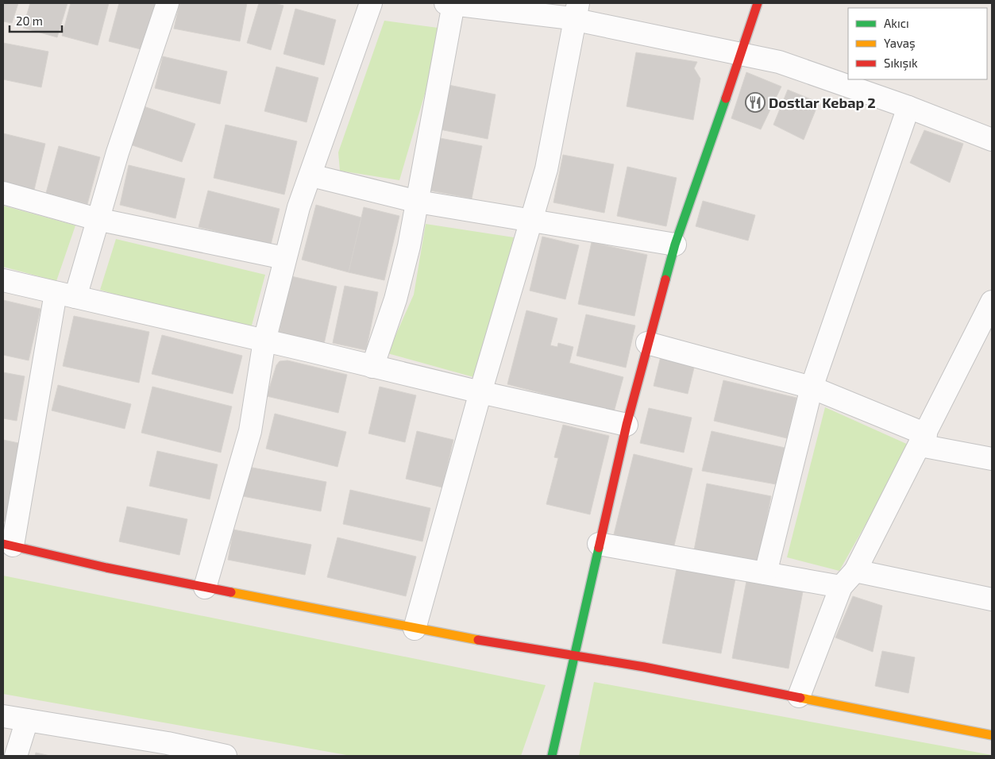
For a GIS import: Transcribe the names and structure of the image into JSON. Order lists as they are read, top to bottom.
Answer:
{
  "places": {
    "restaurant": ["Dostlar Kebap 2"]
  },
  "legend": ["Akıcı", "Yavaş", "Sıkışık"],
  "scale_bar": "20 m"
}
